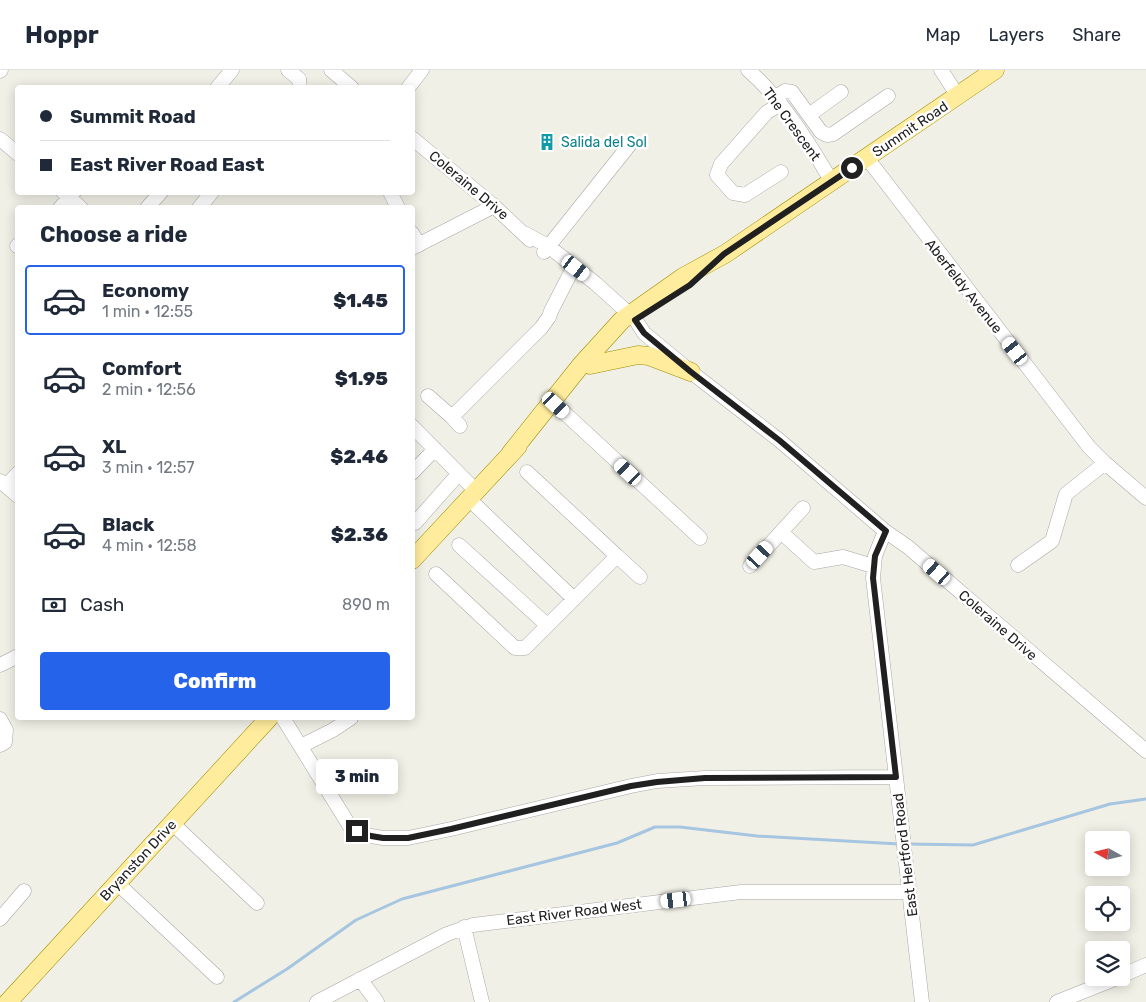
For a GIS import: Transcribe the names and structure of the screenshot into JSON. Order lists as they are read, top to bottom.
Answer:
{
  "streets": {
    "main road": ["Summit Road", "Bryanston Drive"],
    "street": [
      "The Crescent",
      "Coleraine Drive",
      "Aberfeldy Avenue",
      "East Hertford Road",
      "East River Road West"
    ]
  },
  "crossings": [
    ["The Crescent", "Summit Road"],
    ["Summit Road", "Coleraine Drive"],
    ["Summit Road", "Aberfeldy Avenue"],
    ["Coleraine Drive", "East Hertford Road"],
    ["East Hertford Road", "East River Road West"]
  ],
  "places": {
    "building": ["Salida del Sol"]
  },
  "north": "left",
  "page": {
    "header": "Hoppr",
    "nav": ["Map", "Layers", "Share"],
    "banner": ["Summit Road", "East River Road East"],
    "heading": "Choose a ride",
    "list": [
      {
        "name": "Economy",
        "note": "1 min · 12:55",
        "value": "$1.45"
      },
      {
        "name": "Comfort",
        "note": "2 min · 12:56",
        "value": "$1.95"
      },
      {
        "name": "XL",
        "note": "3 min · 12:57",
        "value": "$2.46"
      },
      {
        "name": "Black",
        "note": "4 min · 12:58",
        "value": "$2.36"
      }
    ],
    "pay": ["Cash", "890 m"],
    "buttons": "Confirm",
    "bubble": "3 min"
  }
}
